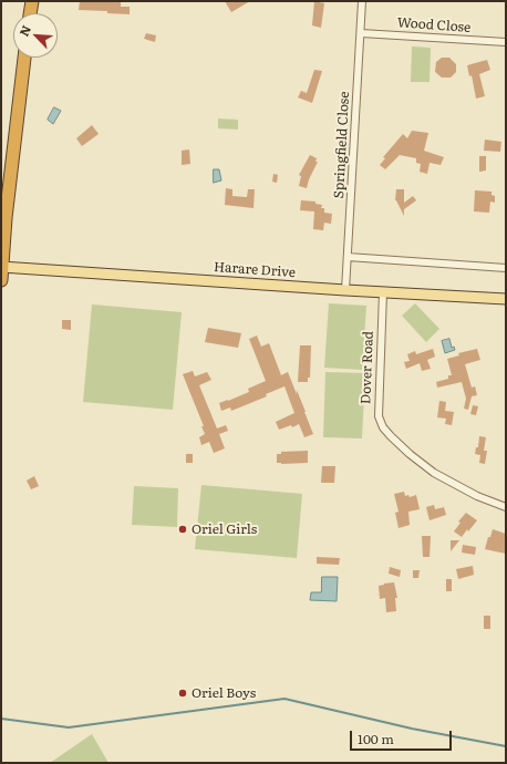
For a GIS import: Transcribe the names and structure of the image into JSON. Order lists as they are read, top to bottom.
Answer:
{
  "streets": {
    "main road": ["Harare Drive"],
    "street": ["Wood Close", "Springfield Close", "Dover Road"]
  },
  "crossings": [
    ["Wood Close", "Springfield Close"],
    ["Springfield Close", "Harare Drive"],
    ["Harare Drive", "Dover Road"]
  ],
  "places": ["Oriel Girls", "Oriel Boys"],
  "scale_bar": "100 m",
  "north": "top left"
}
